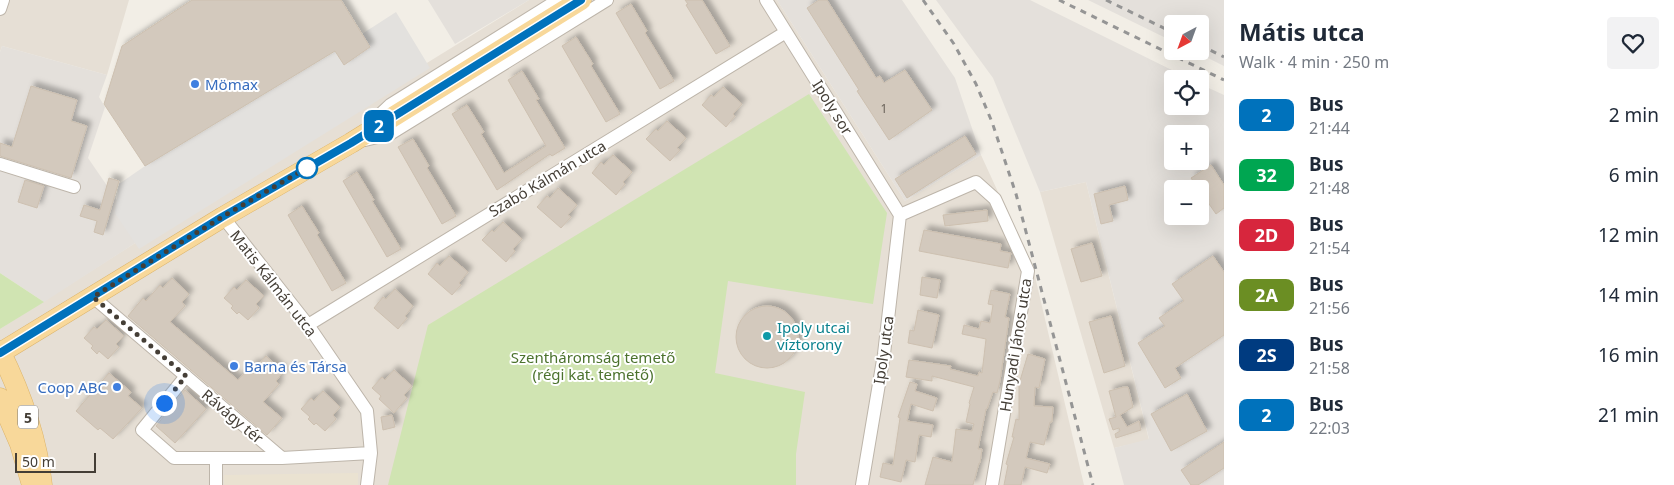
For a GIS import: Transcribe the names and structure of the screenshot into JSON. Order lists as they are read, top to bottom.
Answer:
{
  "streets": {
    "main road": ["5"],
    "street": [
      "Ipoly sor",
      "Szabó Kálmán utca",
      "Matis Kálmán utca",
      "Hunyadi János utca",
      "Ipoly utca",
      "Rávágy tér"
    ]
  },
  "crossings": [
    ["Ipoly sor", "Szabó Kálmán utca"],
    ["Ipoly sor", "Hunyadi János utca"],
    ["Ipoly sor", "Ipoly utca"],
    ["Szabó Kálmán utca", "Matis Kálmán utca"],
    ["Hunyadi János utca", "Ipoly utca"]
  ],
  "parks": ["Szentháromság temető (régi kat. temető)"],
  "places": [
    "Mömax",
    "Ipoly utcai víztorony",
    "Barna és Társa",
    "Coop ABC"
  ],
  "lines": ["bus line 2"],
  "house_numbers": ["1"],
  "scale_bar": "50 m",
  "north": "bottom left",
  "page": {
    "on_map": "2",
    "heading": ["Mátis utca", "Walk · 4 min · 250 m"],
    "map_buttons": ["+", "−"],
    "list": [
      {
        "mark": "2",
        "name": "Bus",
        "note": "21:44",
        "value": "2 min"
      },
      {
        "mark": "32",
        "name": "Bus",
        "note": "21:48",
        "value": "6 min"
      },
      {
        "mark": "2D",
        "name": "Bus",
        "note": "21:54",
        "value": "12 min"
      },
      {
        "mark": "2A",
        "name": "Bus",
        "note": "21:56",
        "value": "14 min"
      },
      {
        "mark": "2S",
        "name": "Bus",
        "note": "21:58",
        "value": "16 min"
      },
      {
        "mark": "2",
        "name": "Bus",
        "note": "22:03",
        "value": "21 min"
      }
    ],
    "scale": "50 m"
  }
}
